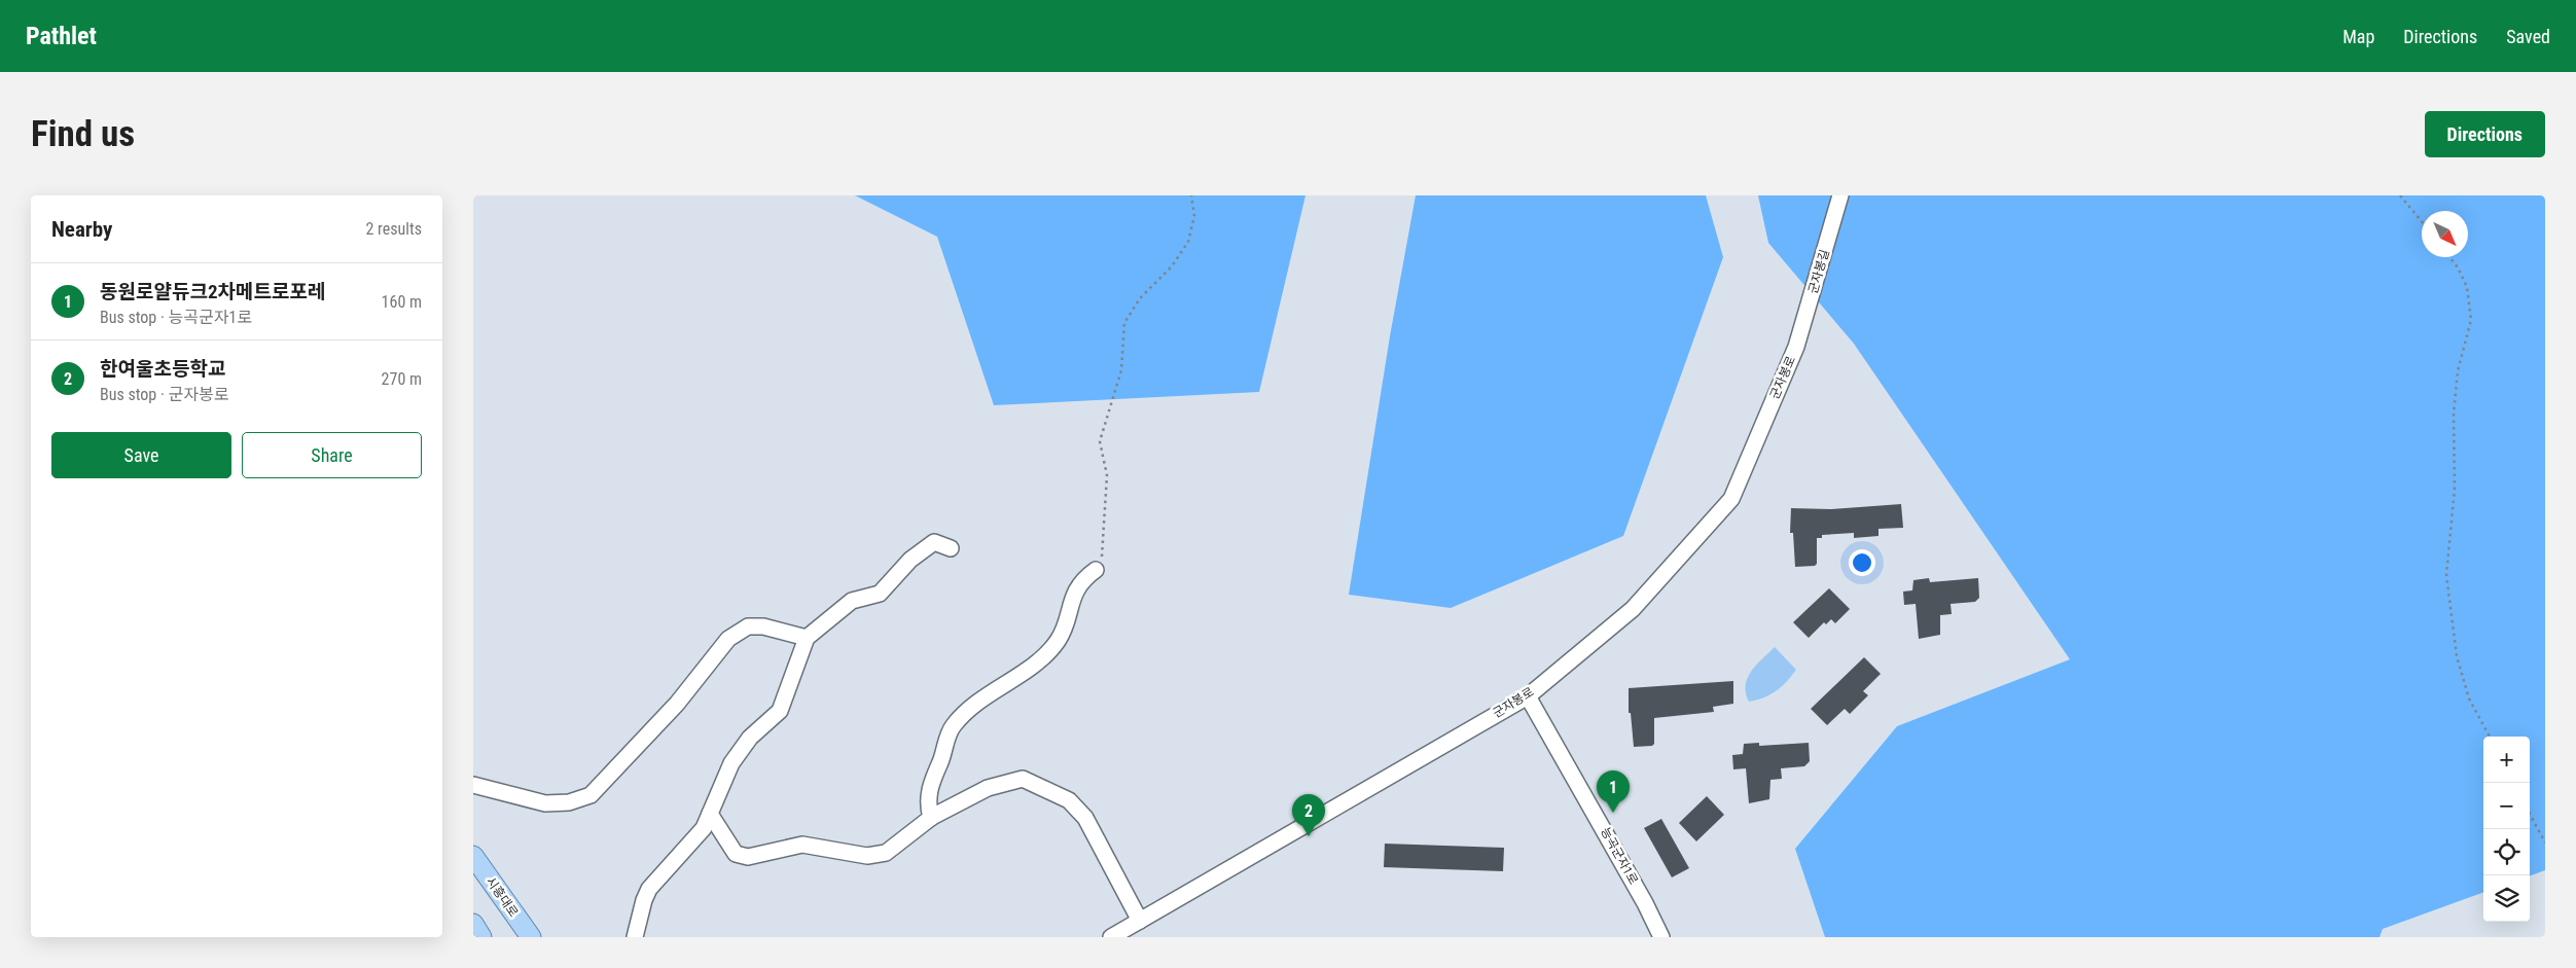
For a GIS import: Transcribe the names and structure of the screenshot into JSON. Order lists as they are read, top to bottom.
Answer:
{
  "streets": {
    "main road": ["시흥대로"],
    "street": ["군자봉길", "군자봉로", "능곡군자1로"]
  },
  "crossings": [
    ["군자봉길", "군자봉로"],
    ["군자봉로", "능곡군자1로"]
  ],
  "north": "bottom right",
  "page": {
    "header": "Pathlet",
    "nav": ["Map", "Directions", "Saved"],
    "buttons": [
      "Directions",
      ["Save", "Share"]
    ],
    "title": "Find us",
    "heading": ["Nearby", "2 results"],
    "list": [
      {
        "mark": "1",
        "name": "동원로얄듀크2차메트로포레",
        "note": "Bus stop · 능곡군자1로",
        "value": "160 m"
      },
      {
        "mark": "2",
        "name": "한여울초등학교",
        "note": "Bus stop · 군자봉로",
        "value": "270 m"
      }
    ],
    "map_buttons": ["+", "−"],
    "pins": ["1", "2"]
  }
}
